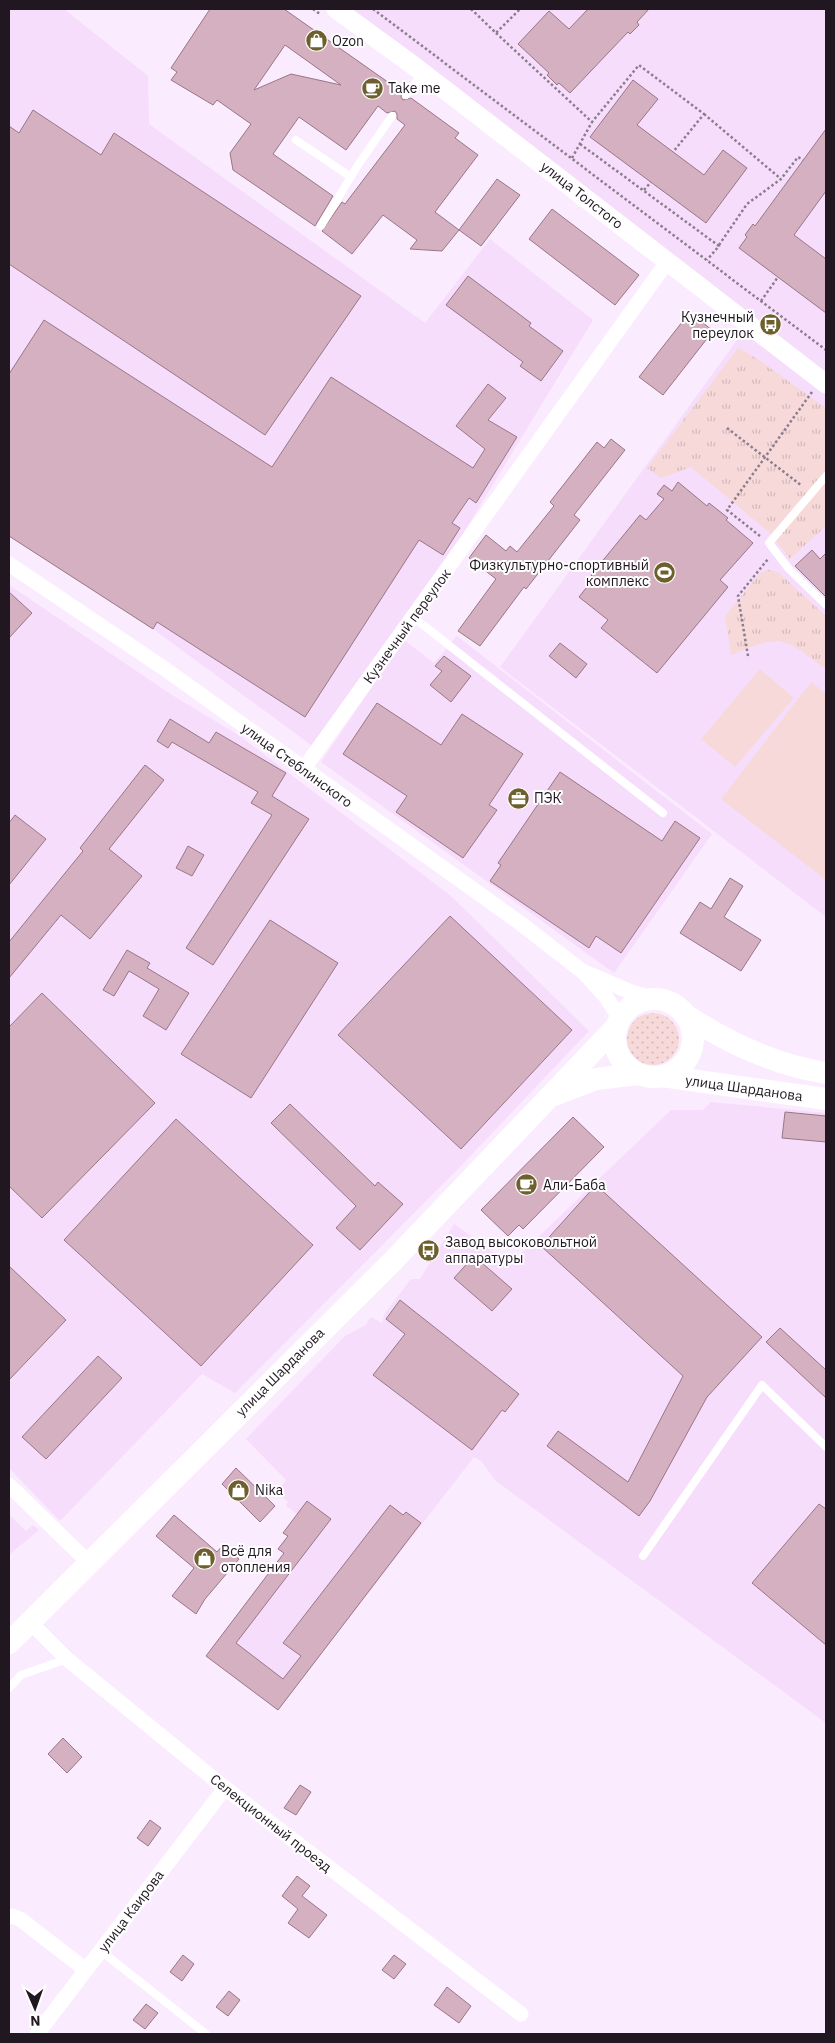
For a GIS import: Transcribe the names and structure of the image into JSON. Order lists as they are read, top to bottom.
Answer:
{
  "streets": {
    "main road": ["улица Шарданова"],
    "street": [
      "улица Толстого",
      "Кузнечный переулок",
      "улица Стеблинского",
      "Селекционный проезд",
      "улица Каирова"
    ]
  },
  "crossings": [
    ["улица Толстого", "Кузнечный переулок"],
    ["Кузнечный переулок", "улица Стеблинского"],
    ["улица Шарданова", "Селекционный проезд"],
    ["Селекционный проезд", "улица Каирова"]
  ],
  "places": {
    "shop": ["Ozon", "Nika", "Всё для отопления"],
    "cafe": ["Take me", "Али-Баба"],
    "bus stop": ["Кузнечный переулок", "Завод высоковольтной аппаратуры"],
    "sports": ["Физкультурно-спортивный комплекс"],
    "office": ["ПЭК"]
  },
  "north": "bottom"
}
